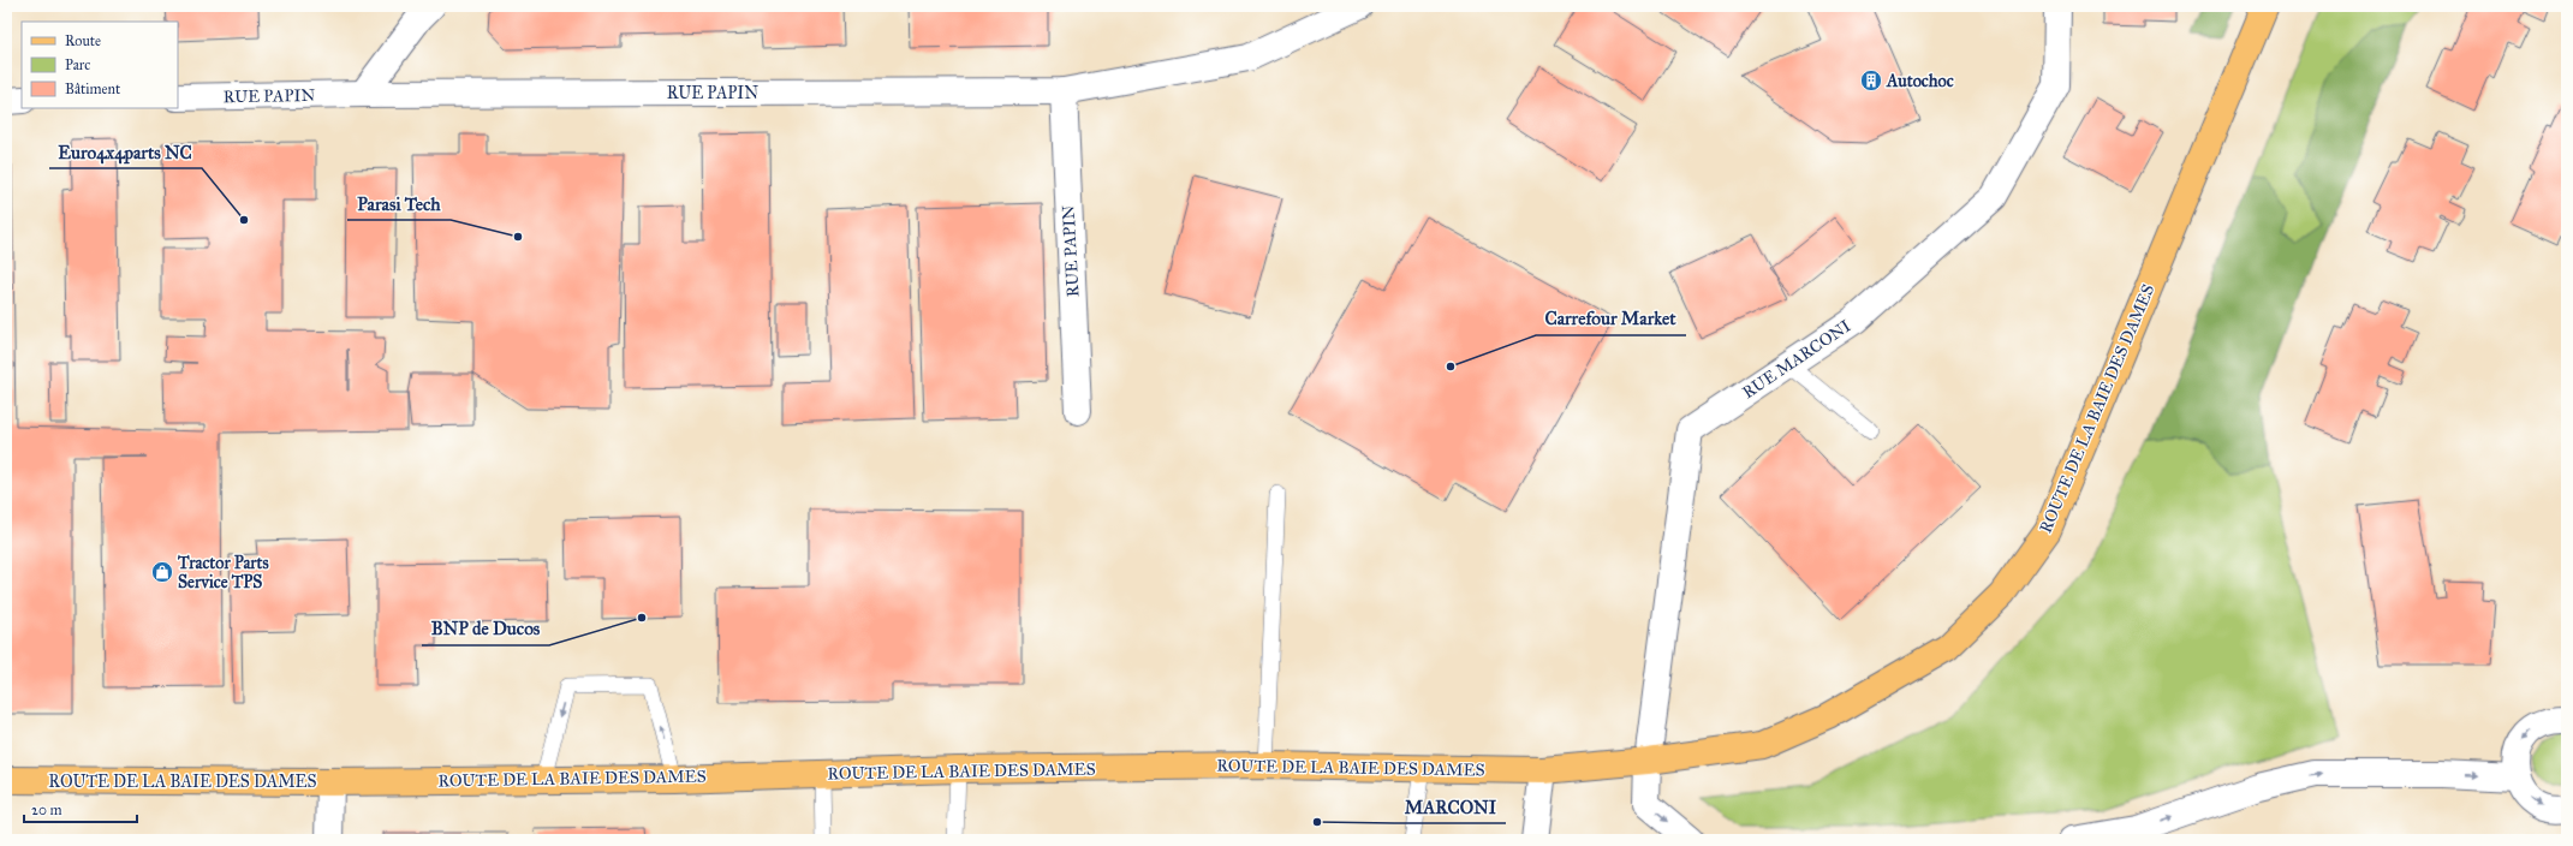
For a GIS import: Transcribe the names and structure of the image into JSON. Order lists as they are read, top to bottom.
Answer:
{
  "streets": {
    "main road": ["ROUTE DE LA BAIE DES DAMES"],
    "street": ["RUE PAPIN", "RUE MARCONI"]
  },
  "crossings": [
    ["RUE MARCONI", "ROUTE DE LA BAIE DES DAMES"]
  ],
  "places": {
    "building": ["Autochoc"],
    "other": [
      "Euro4x4parts NC",
      "Parasi Tech",
      "Carrefour Market",
      "BNP de Ducos",
      "MARCONI"
    ],
    "shop": ["Tractor Parts Service TPS"]
  },
  "legend": ["Route", "Parc", "Bâtiment"],
  "scale_bar": "20 m"
}
